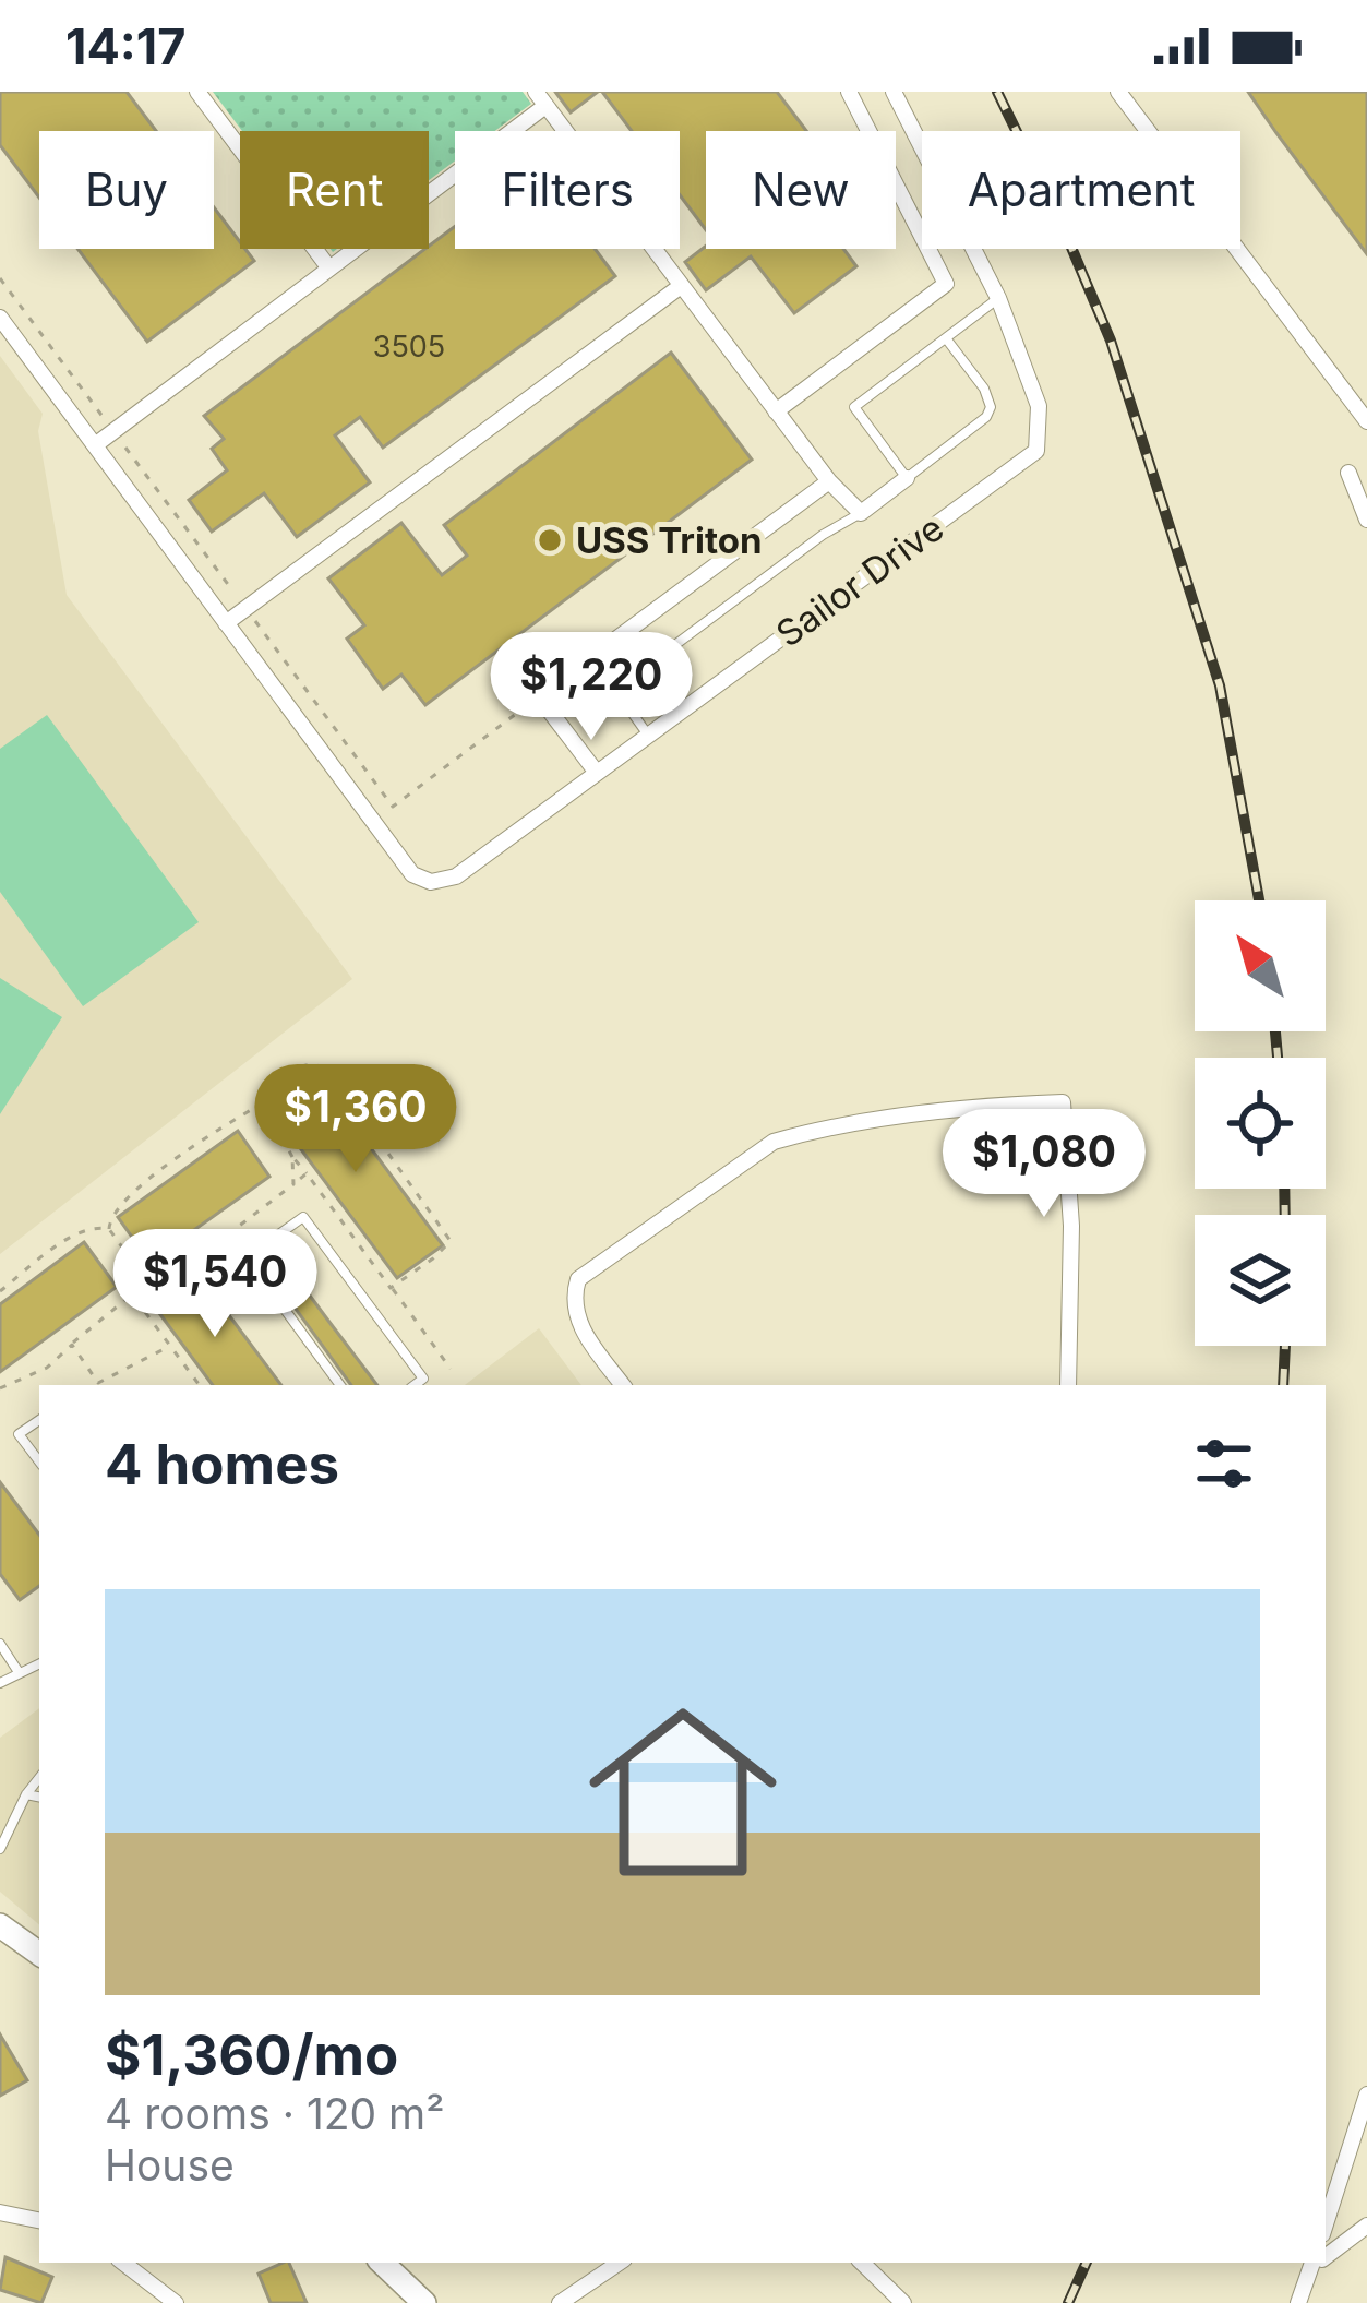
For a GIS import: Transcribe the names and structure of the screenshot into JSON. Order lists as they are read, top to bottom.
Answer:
{
  "streets": {
    "street": ["Sailor Drive"]
  },
  "places": ["USS Triton"],
  "house_numbers": ["3505"],
  "north": "top left",
  "page": {
    "status": "14:17",
    "chip": [
      "Buy",
      "Rent",
      "Filters",
      "New",
      "Apartment"
    ],
    "price": [
      "$1,220",
      "$1,360",
      "$1,080",
      "$1,540"
    ],
    "heading": "4 homes",
    "list": [
      {
        "name": "$1,360/mo",
        "note": "4 rooms · 120 m² · House"
      }
    ]
  }
}
